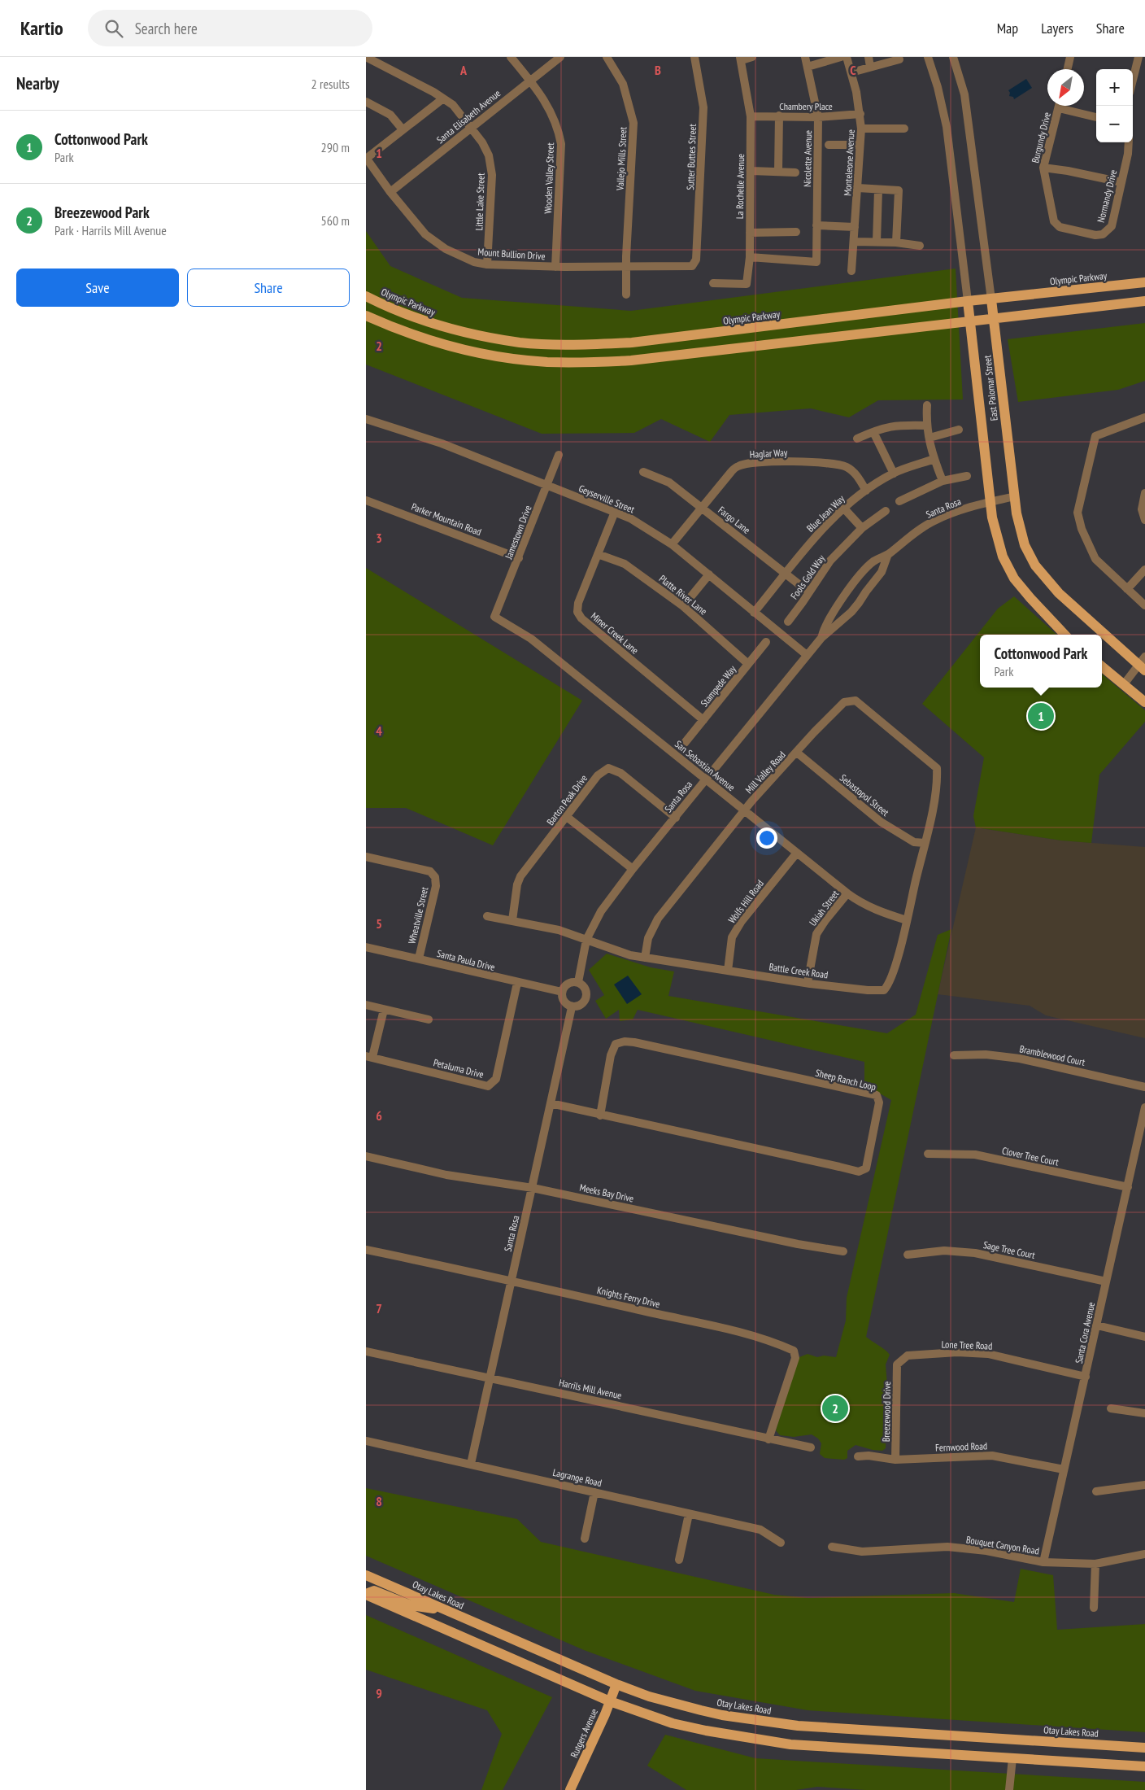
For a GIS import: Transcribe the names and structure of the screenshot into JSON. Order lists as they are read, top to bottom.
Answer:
{
  "streets": {
    "main road": [
      "Olympic Parkway",
      "East Palomar Street",
      "Otay Lakes Road",
      "Rutgers Avenue"
    ],
    "street": [
      "Chambery Place",
      "Santa Elisabeth Avenue",
      "Burgundy Drive",
      "Sutter Buttes Street",
      "Vallejo Mills Street",
      "Nicolette Avenue",
      "Monteleone Avenue",
      "Wooden Valley Street",
      "La Rochelle Avenue",
      "Normandy Drive",
      "Little Lake Street",
      "Mount Bullion Drive",
      "Haglar Way",
      "Geyserville Street",
      "Santa Rosa",
      "Blue Jean Way",
      "Parker Mountain Road",
      "Fargo Lane",
      "Jamestown Drive",
      "Fools Gold Way",
      "Platte River Lane",
      "Miner Creek Lane",
      "Stampede Way",
      "San Sebastian Avenue",
      "Mill Valley Road",
      "Sebastopol Street",
      "Barton Peak Drive",
      "Wolfs Hill Road",
      "Ukiah Street",
      "Wheatville Street",
      "Santa Paula Drive",
      "Battle Creek Road",
      "Bramblewood Court",
      "Petaluma Drive",
      "Sheep Ranch Loop",
      "Clover Tree Court",
      "Meeks Bay Drive",
      "Sage Tree Court",
      "Knights Ferry Drive",
      "Santa Cora Avenue",
      "Lone Tree Road",
      "Harrils Mill Avenue",
      "Breezewood Drive",
      "Fernwood Road",
      "Lagrange Road",
      "Bouquet Canyon Road"
    ]
  },
  "crossings": [
    ["Chambery Place", "Nicolette Avenue"],
    ["Chambery Place", "Monteleone Avenue"],
    ["Chambery Place", "La Rochelle Avenue"],
    ["Santa Elisabeth Avenue", "Wooden Valley Street"],
    ["Santa Elisabeth Avenue", "Little Lake Street"],
    ["Santa Elisabeth Avenue", "Mount Bullion Drive"],
    ["Burgundy Drive", "Normandy Drive"],
    ["Sutter Buttes Street", "Mount Bullion Drive"],
    ["Vallejo Mills Street", "Mount Bullion Drive"],
    ["Nicolette Avenue", "La Rochelle Avenue"],
    ["Wooden Valley Street", "Mount Bullion Drive"],
    ["Little Lake Street", "Mount Bullion Drive"],
    ["Olympic Parkway", "East Palomar Street"],
    ["East Palomar Street", "Santa Rosa"],
    ["Haglar Way", "Geyserville Street"],
    ["Haglar Way", "Blue Jean Way"],
    ["Haglar Way", "Fargo Lane"],
    ["Geyserville Street", "Santa Rosa"],
    ["Geyserville Street", "Blue Jean Way"],
    ["Geyserville Street", "Jamestown Drive"],
    ["Geyserville Street", "Miner Creek Lane"],
    ["Santa Rosa", "San Sebastian Avenue"],
    ["Santa Rosa", "Barton Peak Drive"],
    ["Santa Rosa", "Santa Paula Drive"],
    ["Santa Rosa", "Battle Creek Road"],
    ["Santa Rosa", "Sheep Ranch Loop"],
    ["Santa Rosa", "Meeks Bay Drive"],
    ["Santa Rosa", "Knights Ferry Drive"],
    ["Santa Rosa", "Harrils Mill Avenue"],
    ["Santa Rosa", "Lagrange Road"],
    ["Blue Jean Way", "Fargo Lane"],
    ["Parker Mountain Road", "Jamestown Drive"],
    ["Fargo Lane", "Fools Gold Way"],
    ["Jamestown Drive", "San Sebastian Avenue"],
    ["Platte River Lane", "Miner Creek Lane"],
    ["Platte River Lane", "Stampede Way"],
    ["Miner Creek Lane", "Stampede Way"],
    ["San Sebastian Avenue", "Mill Valley Road"],
    ["San Sebastian Avenue", "Wolfs Hill Road"],
    ["San Sebastian Avenue", "Ukiah Street"],
    ["San Sebastian Avenue", "Battle Creek Road"],
    ["Mill Valley Road", "Sebastopol Street"],
    ["Mill Valley Road", "Battle Creek Road"],
    ["Sebastopol Street", "Battle Creek Road"],
    ["Barton Peak Drive", "Battle Creek Road"],
    ["Wolfs Hill Road", "Battle Creek Road"],
    ["Ukiah Street", "Battle Creek Road"],
    ["Wheatville Street", "Santa Paula Drive"],
    ["Santa Paula Drive", "Petaluma Drive"],
    ["Clover Tree Court", "Santa Cora Avenue"],
    ["Sage Tree Court", "Santa Cora Avenue"],
    ["Knights Ferry Drive", "Harrils Mill Avenue"],
    ["Santa Cora Avenue", "Lone Tree Road"],
    ["Santa Cora Avenue", "Fernwood Road"],
    ["Santa Cora Avenue", "Bouquet Canyon Road"],
    ["Lone Tree Road", "Breezewood Drive"],
    ["Breezewood Drive", "Fernwood Road"],
    ["Otay Lakes Road", "Rutgers Avenue"]
  ],
  "north": "bottom left",
  "page": {
    "header": "Kartio",
    "search": "Search here",
    "nav": ["Map", "Layers", "Share"],
    "heading": ["Nearby", "2 results"],
    "map_buttons": ["+", "−"],
    "list": [
      {
        "mark": "1",
        "name": "Cottonwood Park",
        "note": "Park",
        "value": "290 m"
      },
      {
        "mark": "2",
        "name": "Breezewood Park",
        "note": "Park · Harrils Mill Avenue",
        "value": "560 m"
      }
    ],
    "buttons": ["Save", "Share"],
    "popup": ["Cottonwood Park", "Park"],
    "pins": ["1", "2"]
  },
  "grid": {
    "columns": ["A", "B", "C"],
    "rows": [
      "1",
      "2",
      "3",
      "4",
      "5",
      "6",
      "7",
      "8",
      "9"
    ]
  }
}
